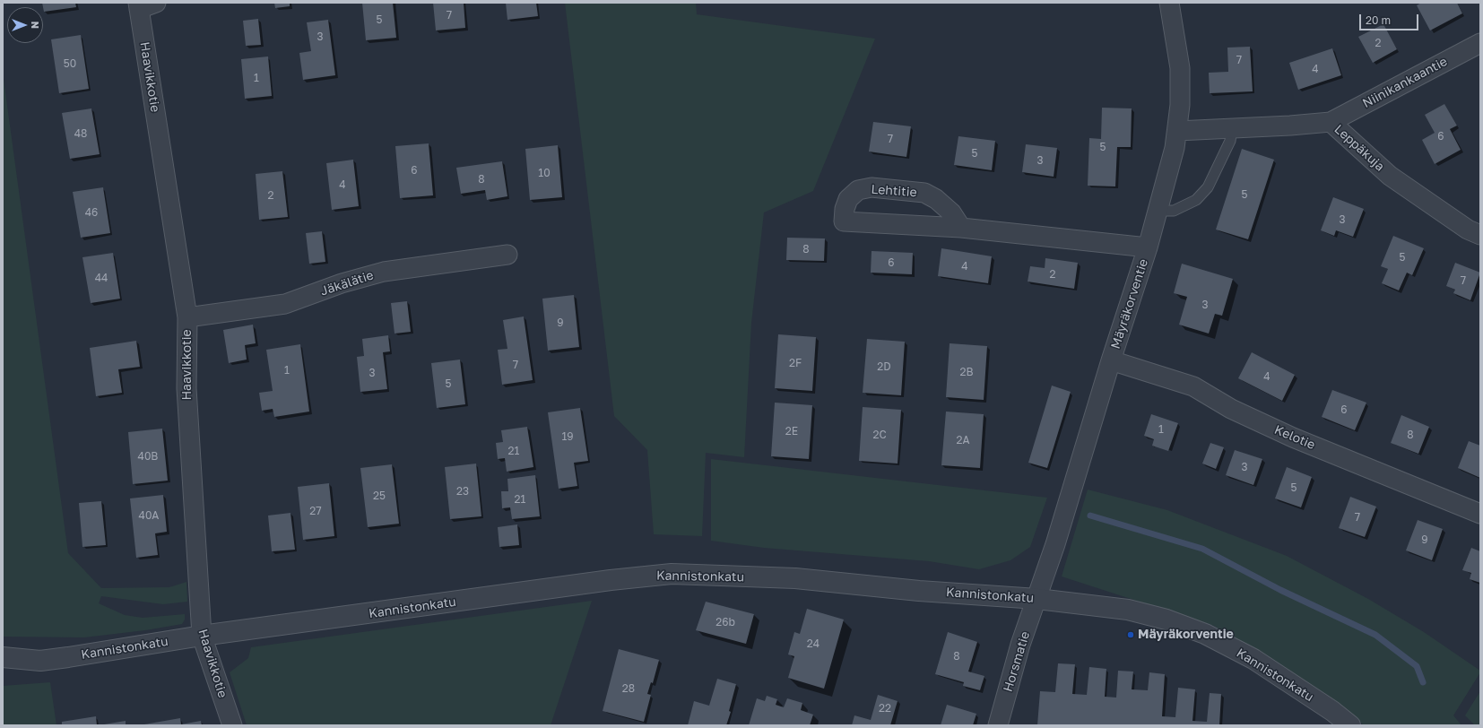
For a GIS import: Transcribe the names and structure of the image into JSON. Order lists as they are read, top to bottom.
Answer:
{
  "streets": {
    "street": [
      "Haavikkotie",
      "Niinikankaantie",
      "Leppäkuja",
      "Lehtitie",
      "Jäkälätie",
      "Mäyräkorventie",
      "Kelotie",
      "Kannistonkatu",
      "Horsmatie"
    ]
  },
  "crossings": [
    ["Haavikkotie", "Jäkälätie"],
    ["Haavikkotie", "Kannistonkatu"],
    ["Niinikankaantie", "Leppäkuja"],
    ["Leppäkuja", "Mäyräkorventie"],
    ["Lehtitie", "Mäyräkorventie"],
    ["Mäyräkorventie", "Kelotie"],
    ["Mäyräkorventie", "Kannistonkatu"],
    ["Mäyräkorventie", "Horsmatie"],
    ["Kannistonkatu", "Horsmatie"]
  ],
  "places": ["Mäyräkorventie"],
  "house_numbers": [
    "7",
    "5",
    "3",
    "2",
    "7",
    "50",
    "4",
    "1",
    "48",
    "6",
    "7",
    "5",
    "5",
    "3",
    "6",
    "10",
    "8",
    "4",
    "5",
    "2",
    "46",
    "3",
    "8",
    "5",
    "6",
    "4",
    "2",
    "44",
    "7",
    "3",
    "9",
    "2F",
    "7",
    "2D",
    "1",
    "2B",
    "3",
    "4",
    "5",
    "6",
    "1",
    "2E",
    "2C",
    "8",
    "19",
    "2A",
    "21",
    "40B",
    "3",
    "5",
    "23",
    "25",
    "21",
    "27",
    "40A",
    "7",
    "9",
    "26b",
    "24",
    "8",
    "28",
    "22"
  ],
  "scale_bar": "20 m",
  "north": "right"
}
